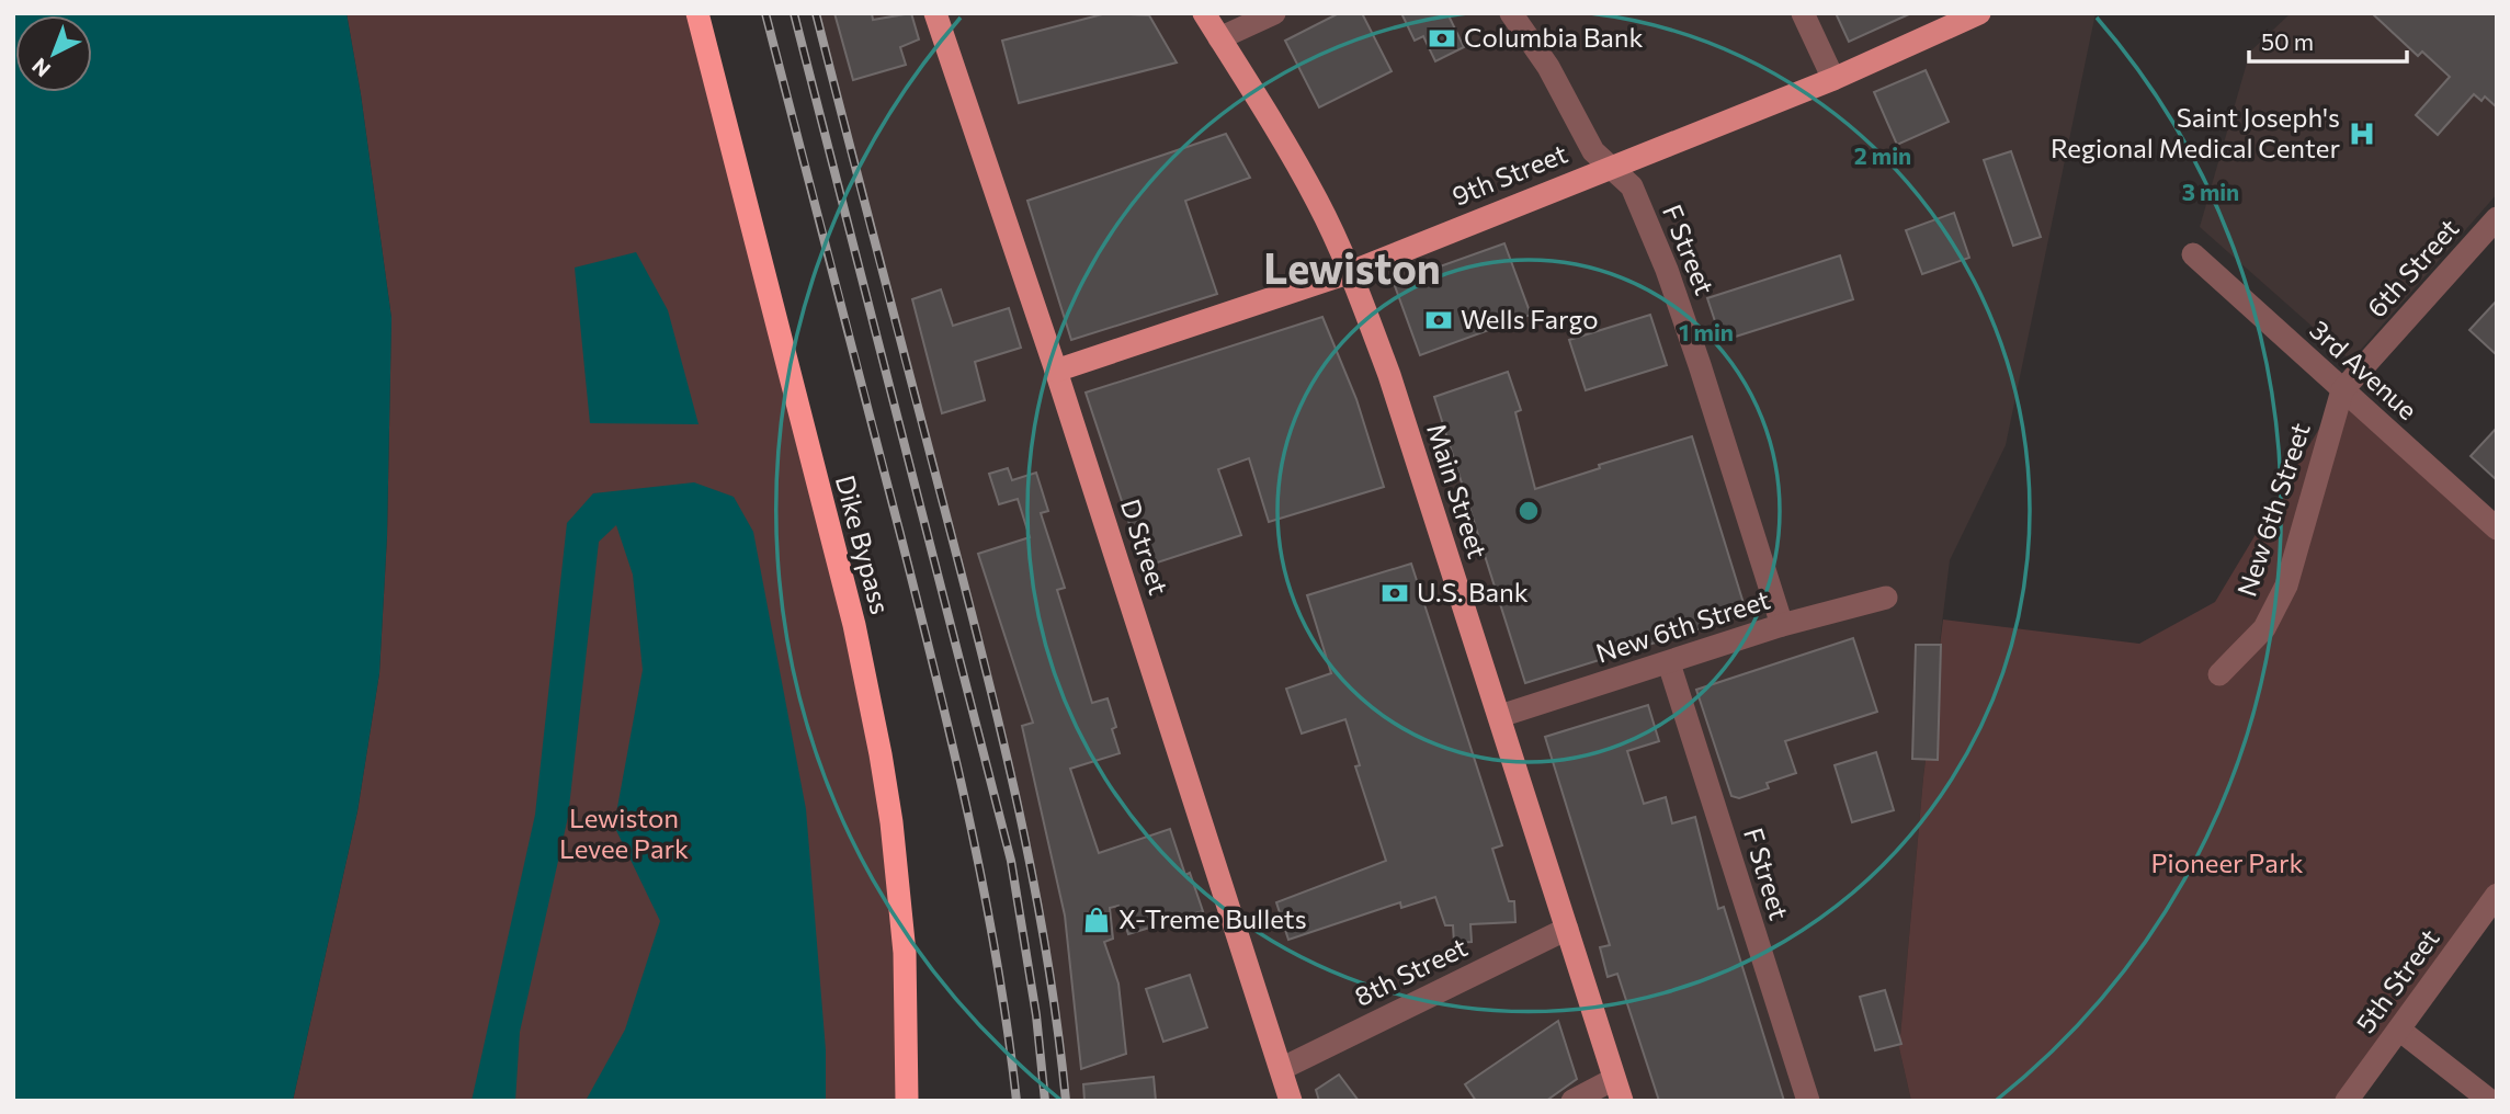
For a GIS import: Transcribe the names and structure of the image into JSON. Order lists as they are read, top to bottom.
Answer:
{
  "streets": {
    "highway": ["Dike Bypass"],
    "main road": ["9th Street", "Main Street", "D Street"],
    "street": [
      "F Street",
      "6th Street",
      "3rd Avenue",
      "New 6th Street",
      "8th Street",
      "5th Street"
    ]
  },
  "crossings": [
    ["9th Street", "F Street"],
    ["9th Street", "Main Street"],
    ["9th Street", "D Street"],
    ["F Street", "New 6th Street"],
    ["6th Street", "3rd Avenue"],
    ["6th Street", "New 6th Street"],
    ["3rd Avenue", "New 6th Street"],
    ["Main Street", "New 6th Street"],
    ["Main Street", "8th Street"],
    ["D Street", "8th Street"]
  ],
  "districts": ["Lewiston"],
  "parks": ["Lewiston Levee Park", "Pioneer Park"],
  "places": {
    "bank": ["Columbia Bank", "Wells Fargo", "U.S. Bank"],
    "hospital": ["Saint Joseph's Regional Medical Center"],
    "shop": ["X-Treme Bullets"]
  },
  "scale_bar": "50 m",
  "north": "bottom left",
  "rings": ["2 min", "3 min", "1 min"]
}
